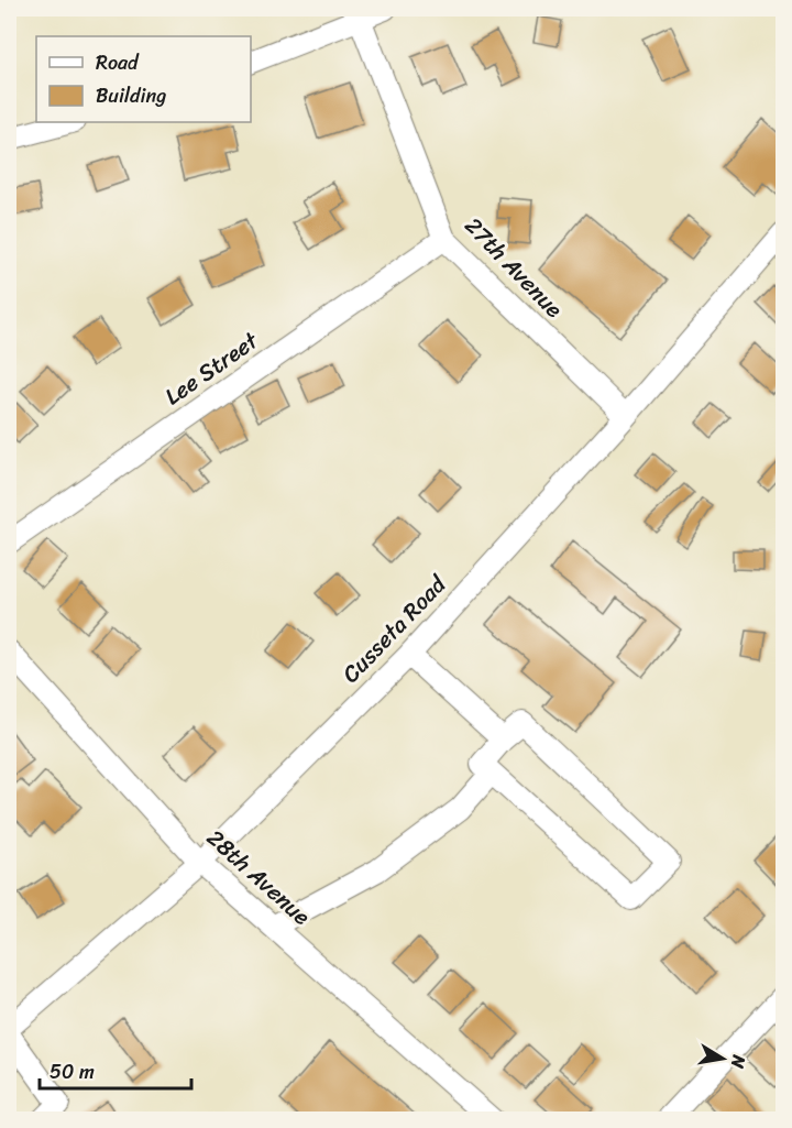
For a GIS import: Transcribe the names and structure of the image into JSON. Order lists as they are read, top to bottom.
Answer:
{
  "streets": {
    "street": [
      "27th Avenue",
      "Lee Street",
      "Cusseta Road",
      "28th Avenue"
    ]
  },
  "crossings": [
    ["27th Avenue", "Lee Street"],
    ["27th Avenue", "Cusseta Road"],
    ["Cusseta Road", "28th Avenue"]
  ],
  "legend": ["Road", "Building"],
  "scale_bar": "50 m",
  "north": "right"
}
